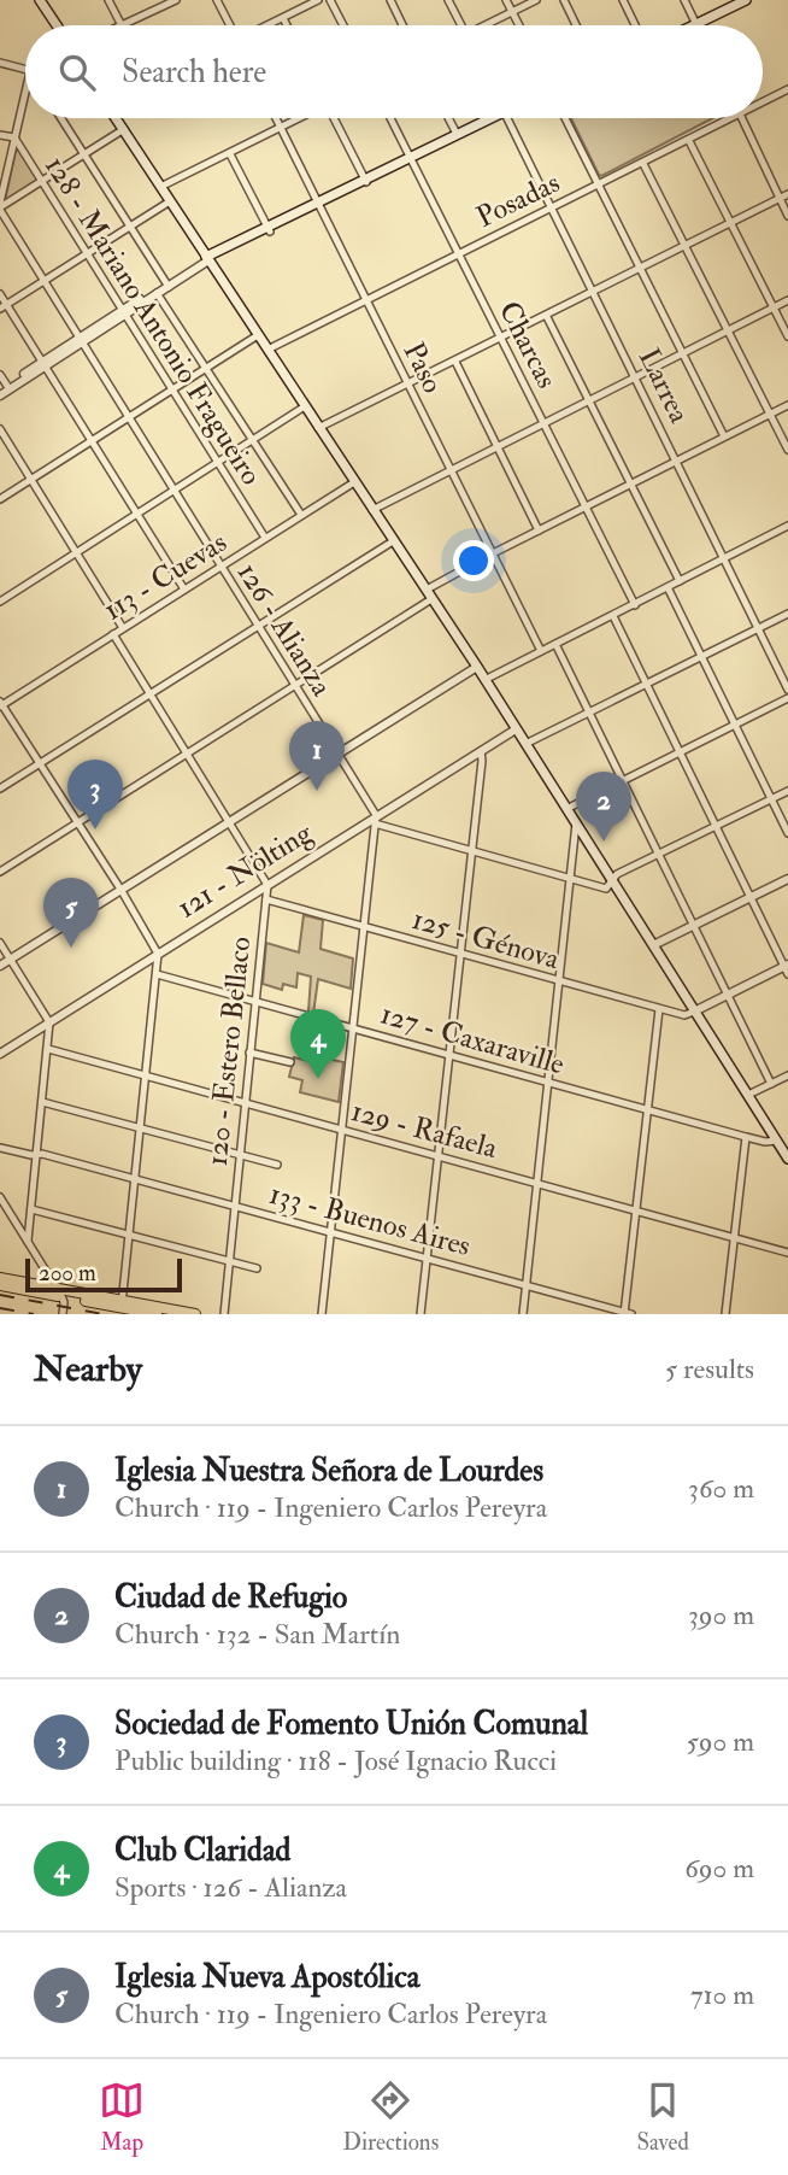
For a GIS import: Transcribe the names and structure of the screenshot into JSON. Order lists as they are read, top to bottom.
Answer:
{
  "streets": {
    "street": [
      "Posadas",
      "128 - Mariano Antonio Fragueiro",
      "Charcas",
      "Paso",
      "Larrea",
      "113 - Cuevas",
      "126 - Alianza",
      "121 - Nölting",
      "125 - Génova",
      "127 - Caxaraville",
      "120 - Estero Bellaco",
      "129 - Rafaela",
      "133 - Buenos Aires"
    ]
  },
  "crossings": [
    ["Posadas", "Charcas"],
    ["Posadas", "Paso"],
    ["Posadas", "Larrea"],
    ["128 - Mariano Antonio Fragueiro", "113 - Cuevas"],
    ["113 - Cuevas", "126 - Alianza"],
    ["126 - Alianza", "121 - Nölting"],
    ["121 - Nölting", "120 - Estero Bellaco"],
    ["125 - Génova", "120 - Estero Bellaco"],
    ["127 - Caxaraville", "120 - Estero Bellaco"],
    ["120 - Estero Bellaco", "129 - Rafaela"],
    ["120 - Estero Bellaco", "133 - Buenos Aires"]
  ],
  "scale_bar": "200 m",
  "page": {
    "search": "Search here",
    "pins": [
      "1",
      "3",
      "2",
      "5",
      "4"
    ],
    "scale": "200 m",
    "heading": ["Nearby", "5 results"],
    "list": [
      {
        "mark": "1",
        "name": "Iglesia Nuestra Señora de Lourdes",
        "note": "Church · 119 - Ingeniero Carlos Pereyra",
        "value": "360 m"
      },
      {
        "mark": "2",
        "name": "Ciudad de Refugio",
        "note": "Church · 132 - San Martín",
        "value": "390 m"
      },
      {
        "mark": "3",
        "name": "Sociedad de Fomento Unión Comunal",
        "note": "Public building · 118 - José Ignacio Rucci",
        "value": "590 m"
      },
      {
        "mark": "4",
        "name": "Club Claridad",
        "note": "Sports · 126 - Alianza",
        "value": "690 m"
      },
      {
        "mark": "5",
        "name": "Iglesia Nueva Apostólica",
        "note": "Church · 119 - Ingeniero Carlos Pereyra",
        "value": "710 m"
      }
    ],
    "nav": ["Map", "Directions", "Saved"]
  }
}
